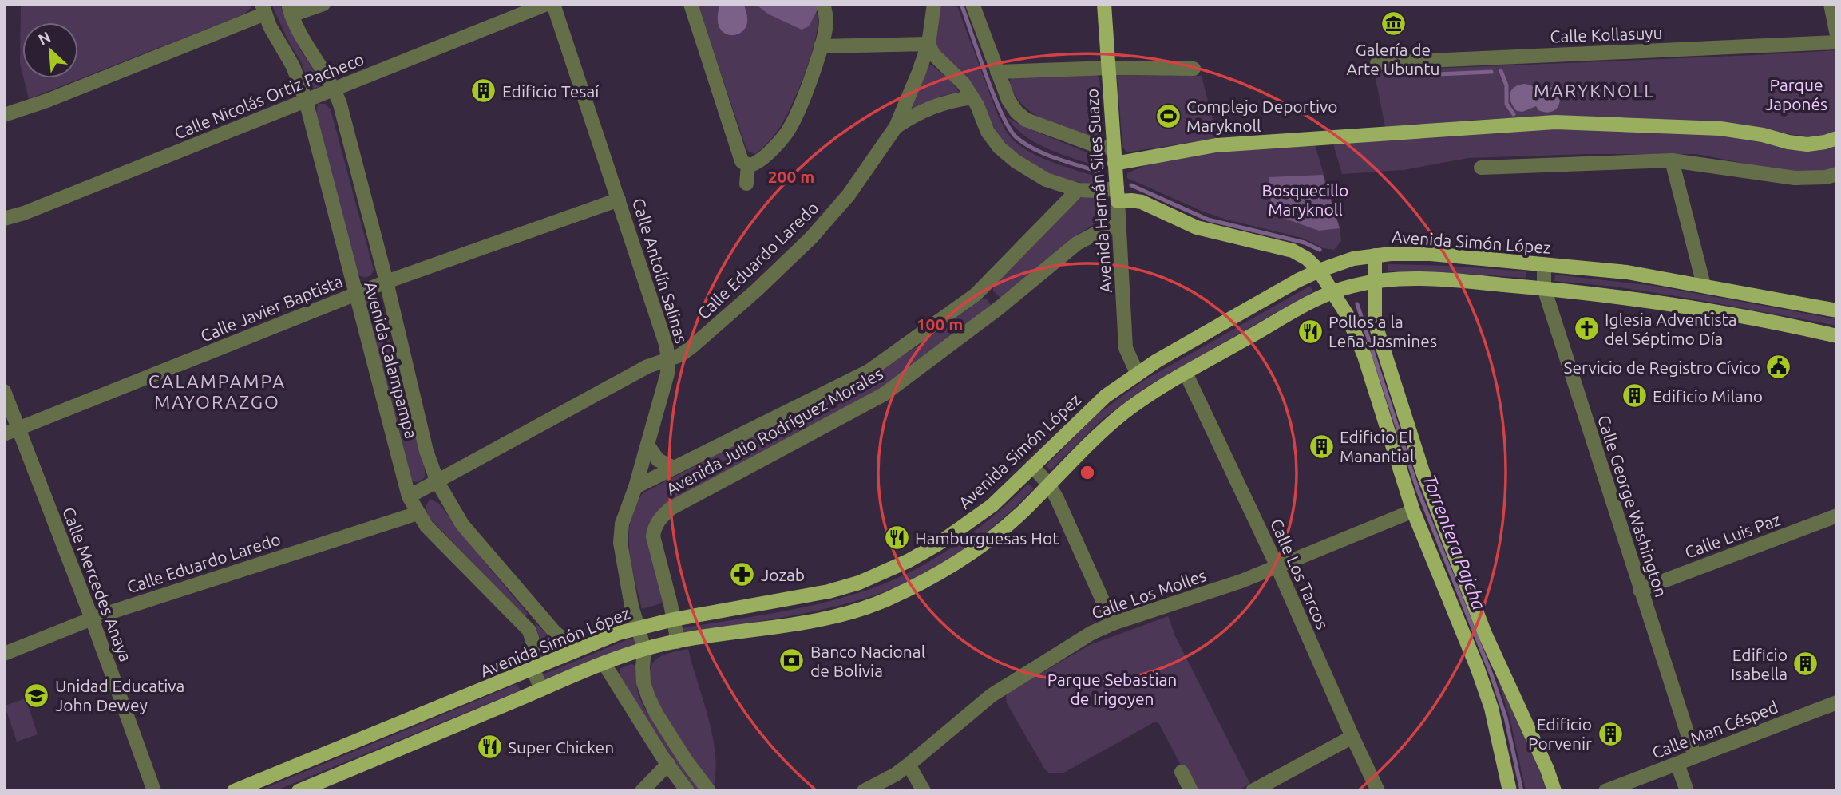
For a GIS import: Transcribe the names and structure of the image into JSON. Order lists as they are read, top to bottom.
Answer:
{
  "streets": {
    "main road": ["Avenida Hernán Siles Suazo", "Avenida Simón López"],
    "street": [
      "Calle Kollasuyu",
      "Calle Nicolás Ortiz Pacheco",
      "Calle Eduardo Laredo",
      "Calle Antolín Salinas",
      "Calle Javier Baptista",
      "Avenida Calampampa",
      "Avenida Julio Rodríguez Morales",
      "Calle George Washington",
      "Calle Luis Paz",
      "Calle Los Tarcos",
      "Calle Mercedes Anaya",
      "Calle Los Molles",
      "Calle Man Césped"
    ]
  },
  "crossings": [
    ["Calle Nicolás Ortiz Pacheco", "Avenida Calampampa"],
    ["Avenida Hernán Siles Suazo", "Avenida Simón López"],
    ["Avenida Hernán Siles Suazo", "Avenida Julio Rodríguez Morales"],
    ["Avenida Simón López", "Calle Antolín Salinas"],
    ["Avenida Simón López", "Avenida Calampampa"],
    ["Avenida Simón López", "Avenida Julio Rodríguez Morales"],
    ["Avenida Simón López", "Calle George Washington"],
    ["Calle Eduardo Laredo", "Calle Antolín Salinas"],
    ["Calle Eduardo Laredo", "Avenida Calampampa"],
    ["Calle Eduardo Laredo", "Calle Mercedes Anaya"],
    ["Calle Antolín Salinas", "Calle Javier Baptista"],
    ["Calle Antolín Salinas", "Avenida Julio Rodríguez Morales"],
    ["Calle Javier Baptista", "Avenida Calampampa"],
    ["Calle Javier Baptista", "Calle Mercedes Anaya"],
    ["Calle George Washington", "Calle Luis Paz"],
    ["Calle George Washington", "Calle Man Césped"],
    ["Calle Los Tarcos", "Calle Los Molles"]
  ],
  "districts": ["MARYKNOLL", "CALAMPAMPA MAYORAZGO"],
  "water": ["Torrentera Pajcha"],
  "parks": ["Parque Japonés", "Bosquecillo Maryknoll", "Parque Sebastian de Irigoyen"],
  "places": {
    "museum": ["Galería de Arte Ubuntu"],
    "building": [
      "Edificio Tesaí",
      "Edificio Milano",
      "Edificio El Manantial",
      "Edificio Isabella",
      "Edificio Porvenir"
    ],
    "sports": ["Complejo Deportivo Maryknoll"],
    "church": ["Iglesia Adventista del Séptimo Día"],
    "restaurant": ["Pollos a la Leña Jasmines", "Hamburguesas Hot", "Super Chicken"],
    "public building": ["Servicio de Registro Cívico"],
    "pharmacy": ["Jozab"],
    "bank": ["Banco Nacional de Bolivia"],
    "school or university": ["Unidad Educativa John Dewey"]
  },
  "north": "top left",
  "rings": ["200 m", "100 m"]
}
